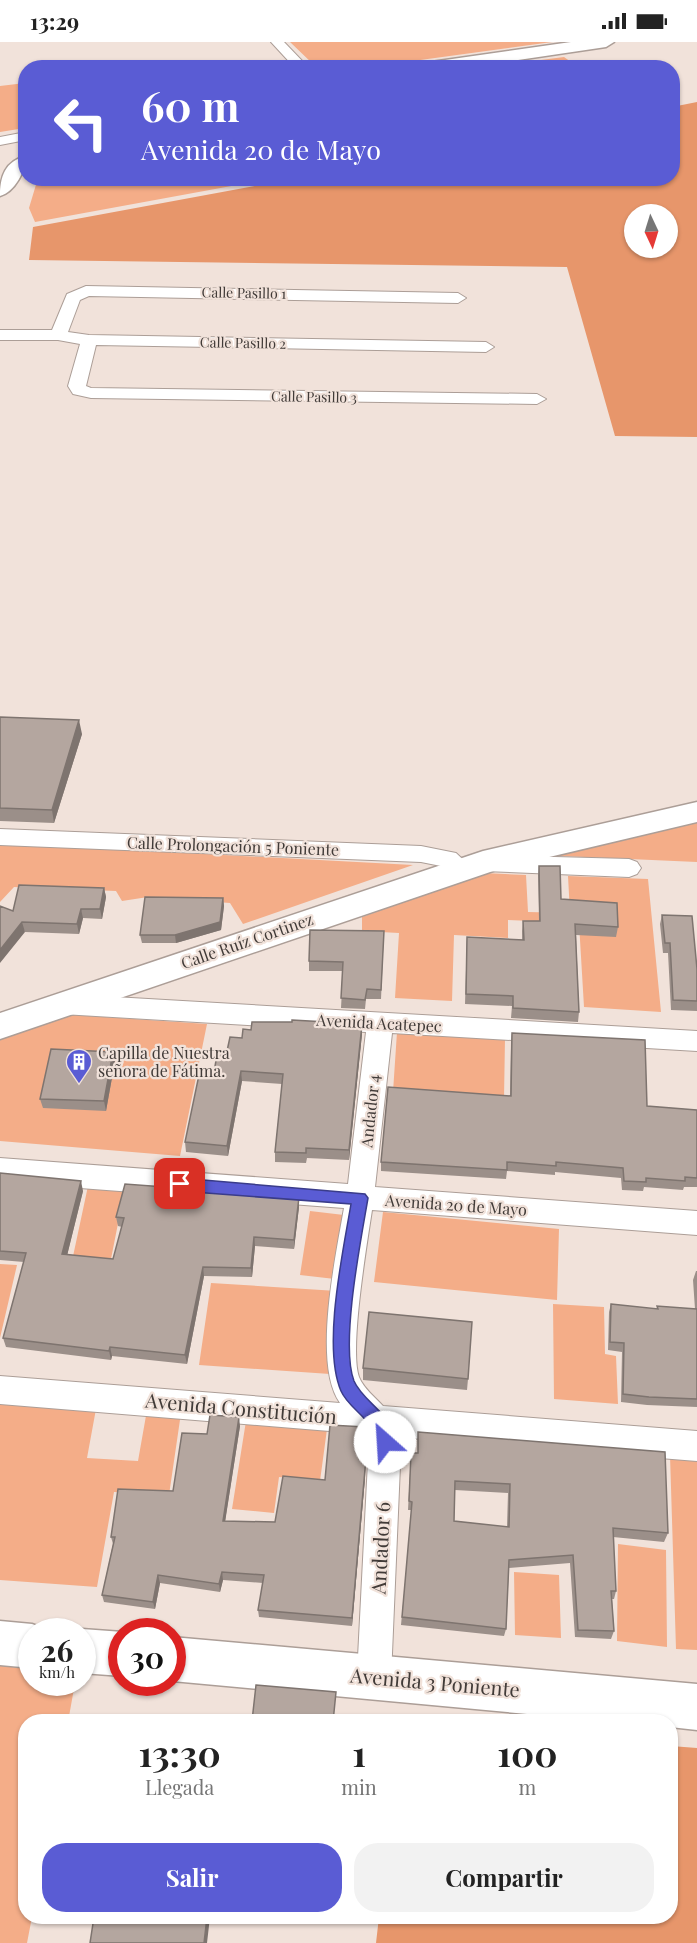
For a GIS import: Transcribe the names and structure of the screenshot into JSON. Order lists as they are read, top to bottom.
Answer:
{
  "streets": {
    "street": [
      "Calle Pasillo 1",
      "Calle Pasillo 2",
      "Calle Pasillo 3",
      "Calle Prolongación 5 Poniente",
      "Calle Ruíz Cortinez",
      "Avenida Acatepec",
      "Andador 4",
      "Avenida 20 de Mayo",
      "Avenida Constitución",
      "Andador 6",
      "Avenida 3 Poniente"
    ]
  },
  "crossings": [
    ["Calle Pasillo 1", "Calle Pasillo 2"],
    ["Calle Pasillo 2", "Calle Pasillo 3"],
    ["Calle Prolongación 5 Poniente", "Calle Ruíz Cortinez"],
    ["Calle Ruíz Cortinez", "Avenida Acatepec"],
    ["Avenida Acatepec", "Andador 4"],
    ["Andador 4", "Avenida 20 de Mayo"],
    ["Andador 4", "Avenida Constitución"],
    ["Andador 4", "Andador 6"],
    ["Avenida Constitución", "Andador 6"],
    ["Andador 6", "Avenida 3 Poniente"]
  ],
  "places": {
    "building": ["Capilla de Nuestra señora de Fátima."]
  },
  "north": "bottom",
  "page": {
    "status": "13:29",
    "turn": ["60 m", "Avenida 20 de Mayo"],
    "speed": "26 km/h",
    "limit": "30",
    "eta": [
      "13:30",
      "Llegada",
      "1",
      "min",
      "100",
      "m"
    ],
    "buttons": ["Salir", "Compartir"]
  }
}
